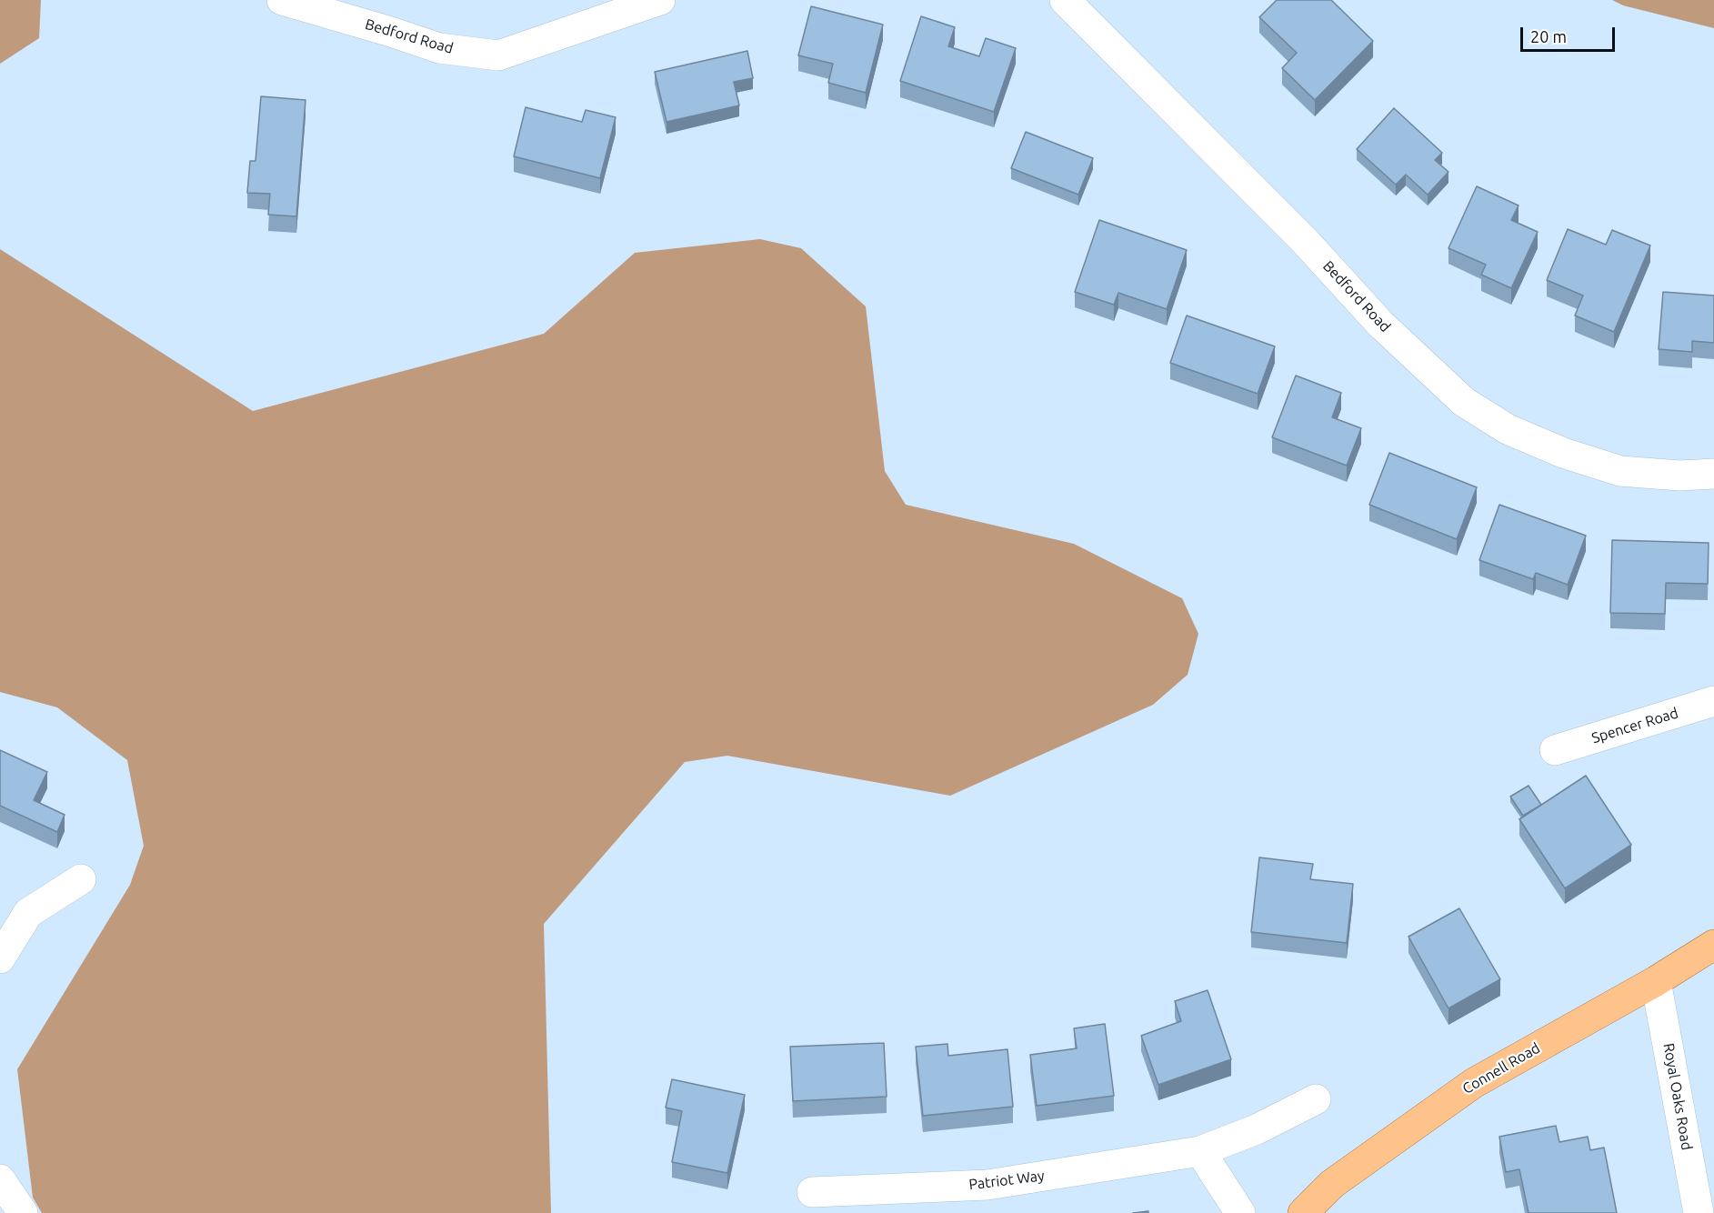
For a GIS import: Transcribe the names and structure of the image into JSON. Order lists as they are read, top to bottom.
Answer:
{
  "streets": {
    "main road": ["Connell Road"],
    "street": [
      "Bedford Road",
      "Spencer Road",
      "Royal Oaks Road",
      "Patriot Way"
    ]
  },
  "crossings": [
    ["Connell Road", "Royal Oaks Road"]
  ],
  "scale_bar": "20 m"
}
